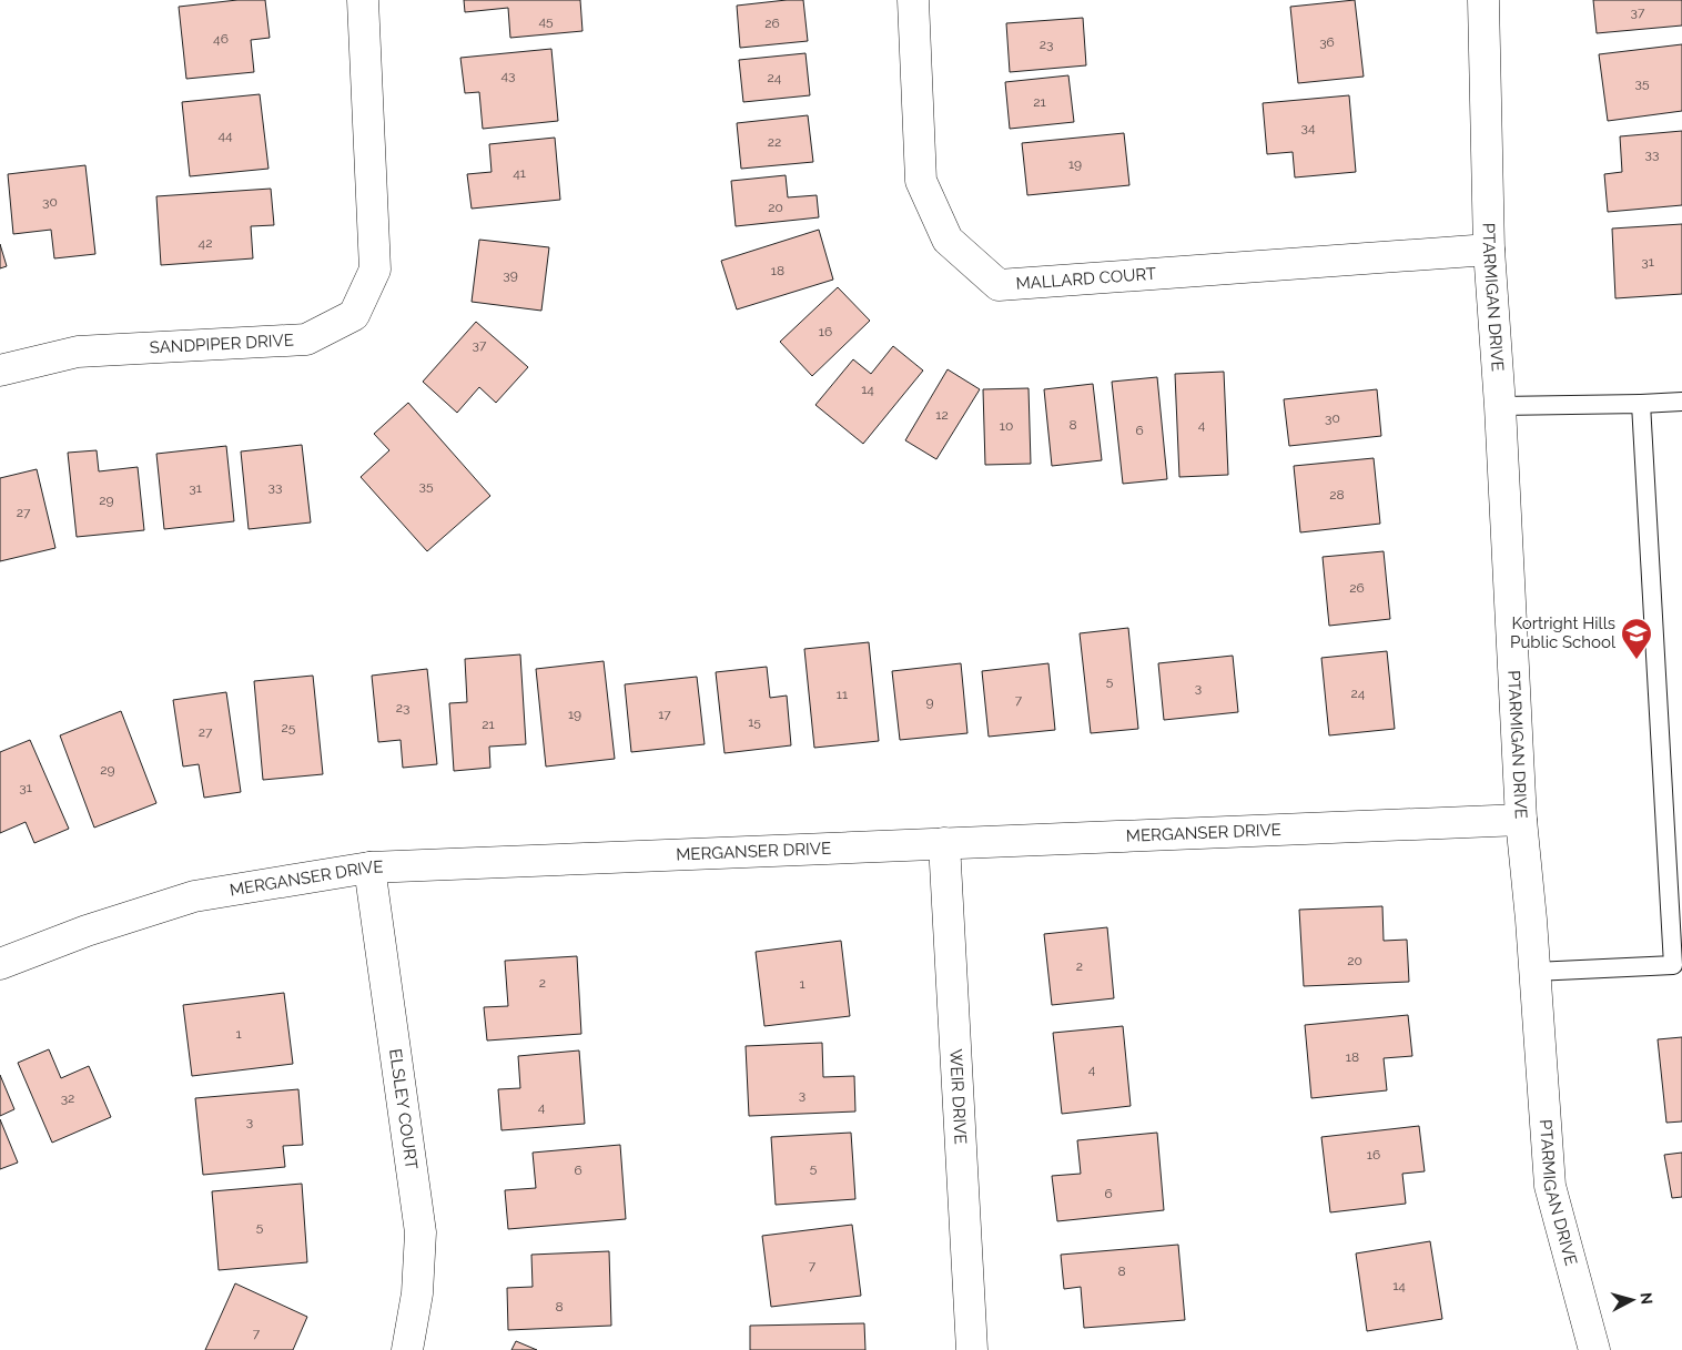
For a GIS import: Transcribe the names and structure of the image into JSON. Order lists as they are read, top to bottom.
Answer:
{
  "streets": {
    "street": [
      "MALLARD COURT",
      "PTARMIGAN DRIVE",
      "SANDPIPER DRIVE",
      "MERGANSER DRIVE",
      "WEIR DRIVE",
      "ELSLEY COURT"
    ]
  },
  "crossings": [
    ["MALLARD COURT", "PTARMIGAN DRIVE"],
    ["PTARMIGAN DRIVE", "MERGANSER DRIVE"],
    ["MERGANSER DRIVE", "WEIR DRIVE"],
    ["MERGANSER DRIVE", "ELSLEY COURT"]
  ],
  "places": {
    "school or university": ["Kortright Hills Public School"]
  },
  "house_numbers": [
    "37",
    "45",
    "26",
    "46",
    "36",
    "23",
    "43",
    "24",
    "35",
    "21",
    "34",
    "44",
    "22",
    "33",
    "19",
    "41",
    "30",
    "20",
    "42",
    "31",
    "18",
    "39",
    "16",
    "37",
    "14",
    "12",
    "30",
    "8",
    "4",
    "10",
    "6",
    "35",
    "33",
    "31",
    "28",
    "29",
    "27",
    "26",
    "5",
    "3",
    "24",
    "11",
    "7",
    "9",
    "23",
    "19",
    "17",
    "15",
    "21",
    "25",
    "27",
    "29",
    "31",
    "20",
    "2",
    "2",
    "1",
    "1",
    "18",
    "4",
    "3",
    "32",
    "4",
    "3",
    "16",
    "5",
    "6",
    "6",
    "5",
    "7",
    "8",
    "14",
    "8",
    "7"
  ],
  "north": "right"
}
